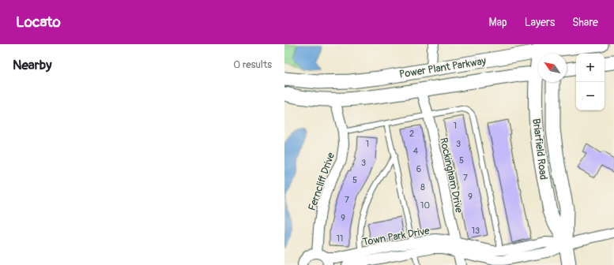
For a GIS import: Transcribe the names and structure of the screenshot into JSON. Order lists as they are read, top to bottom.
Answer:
{
  "streets": {
    "main road": ["Power Plant Parkway", "Briarfield Road"],
    "street": ["Rockingham Drive", "Ferncliff Drive", "Town Park Drive"]
  },
  "crossings": [
    ["Power Plant Parkway", "Rockingham Drive"],
    ["Power Plant Parkway", "Ferncliff Drive"],
    ["Briarfield Road", "Town Park Drive"],
    ["Rockingham Drive", "Town Park Drive"]
  ],
  "house_numbers": [
    "1",
    "2",
    "1",
    "3",
    "4",
    "5",
    "3",
    "6",
    "7",
    "5",
    "8",
    "9",
    "7",
    "10",
    "9",
    "13",
    "11"
  ],
  "north": "top left",
  "page": {
    "header": "Locato",
    "nav": ["Map", "Layers", "Share"],
    "heading": ["Nearby", "0 results"],
    "map_buttons": ["+", "−"]
  }
}
